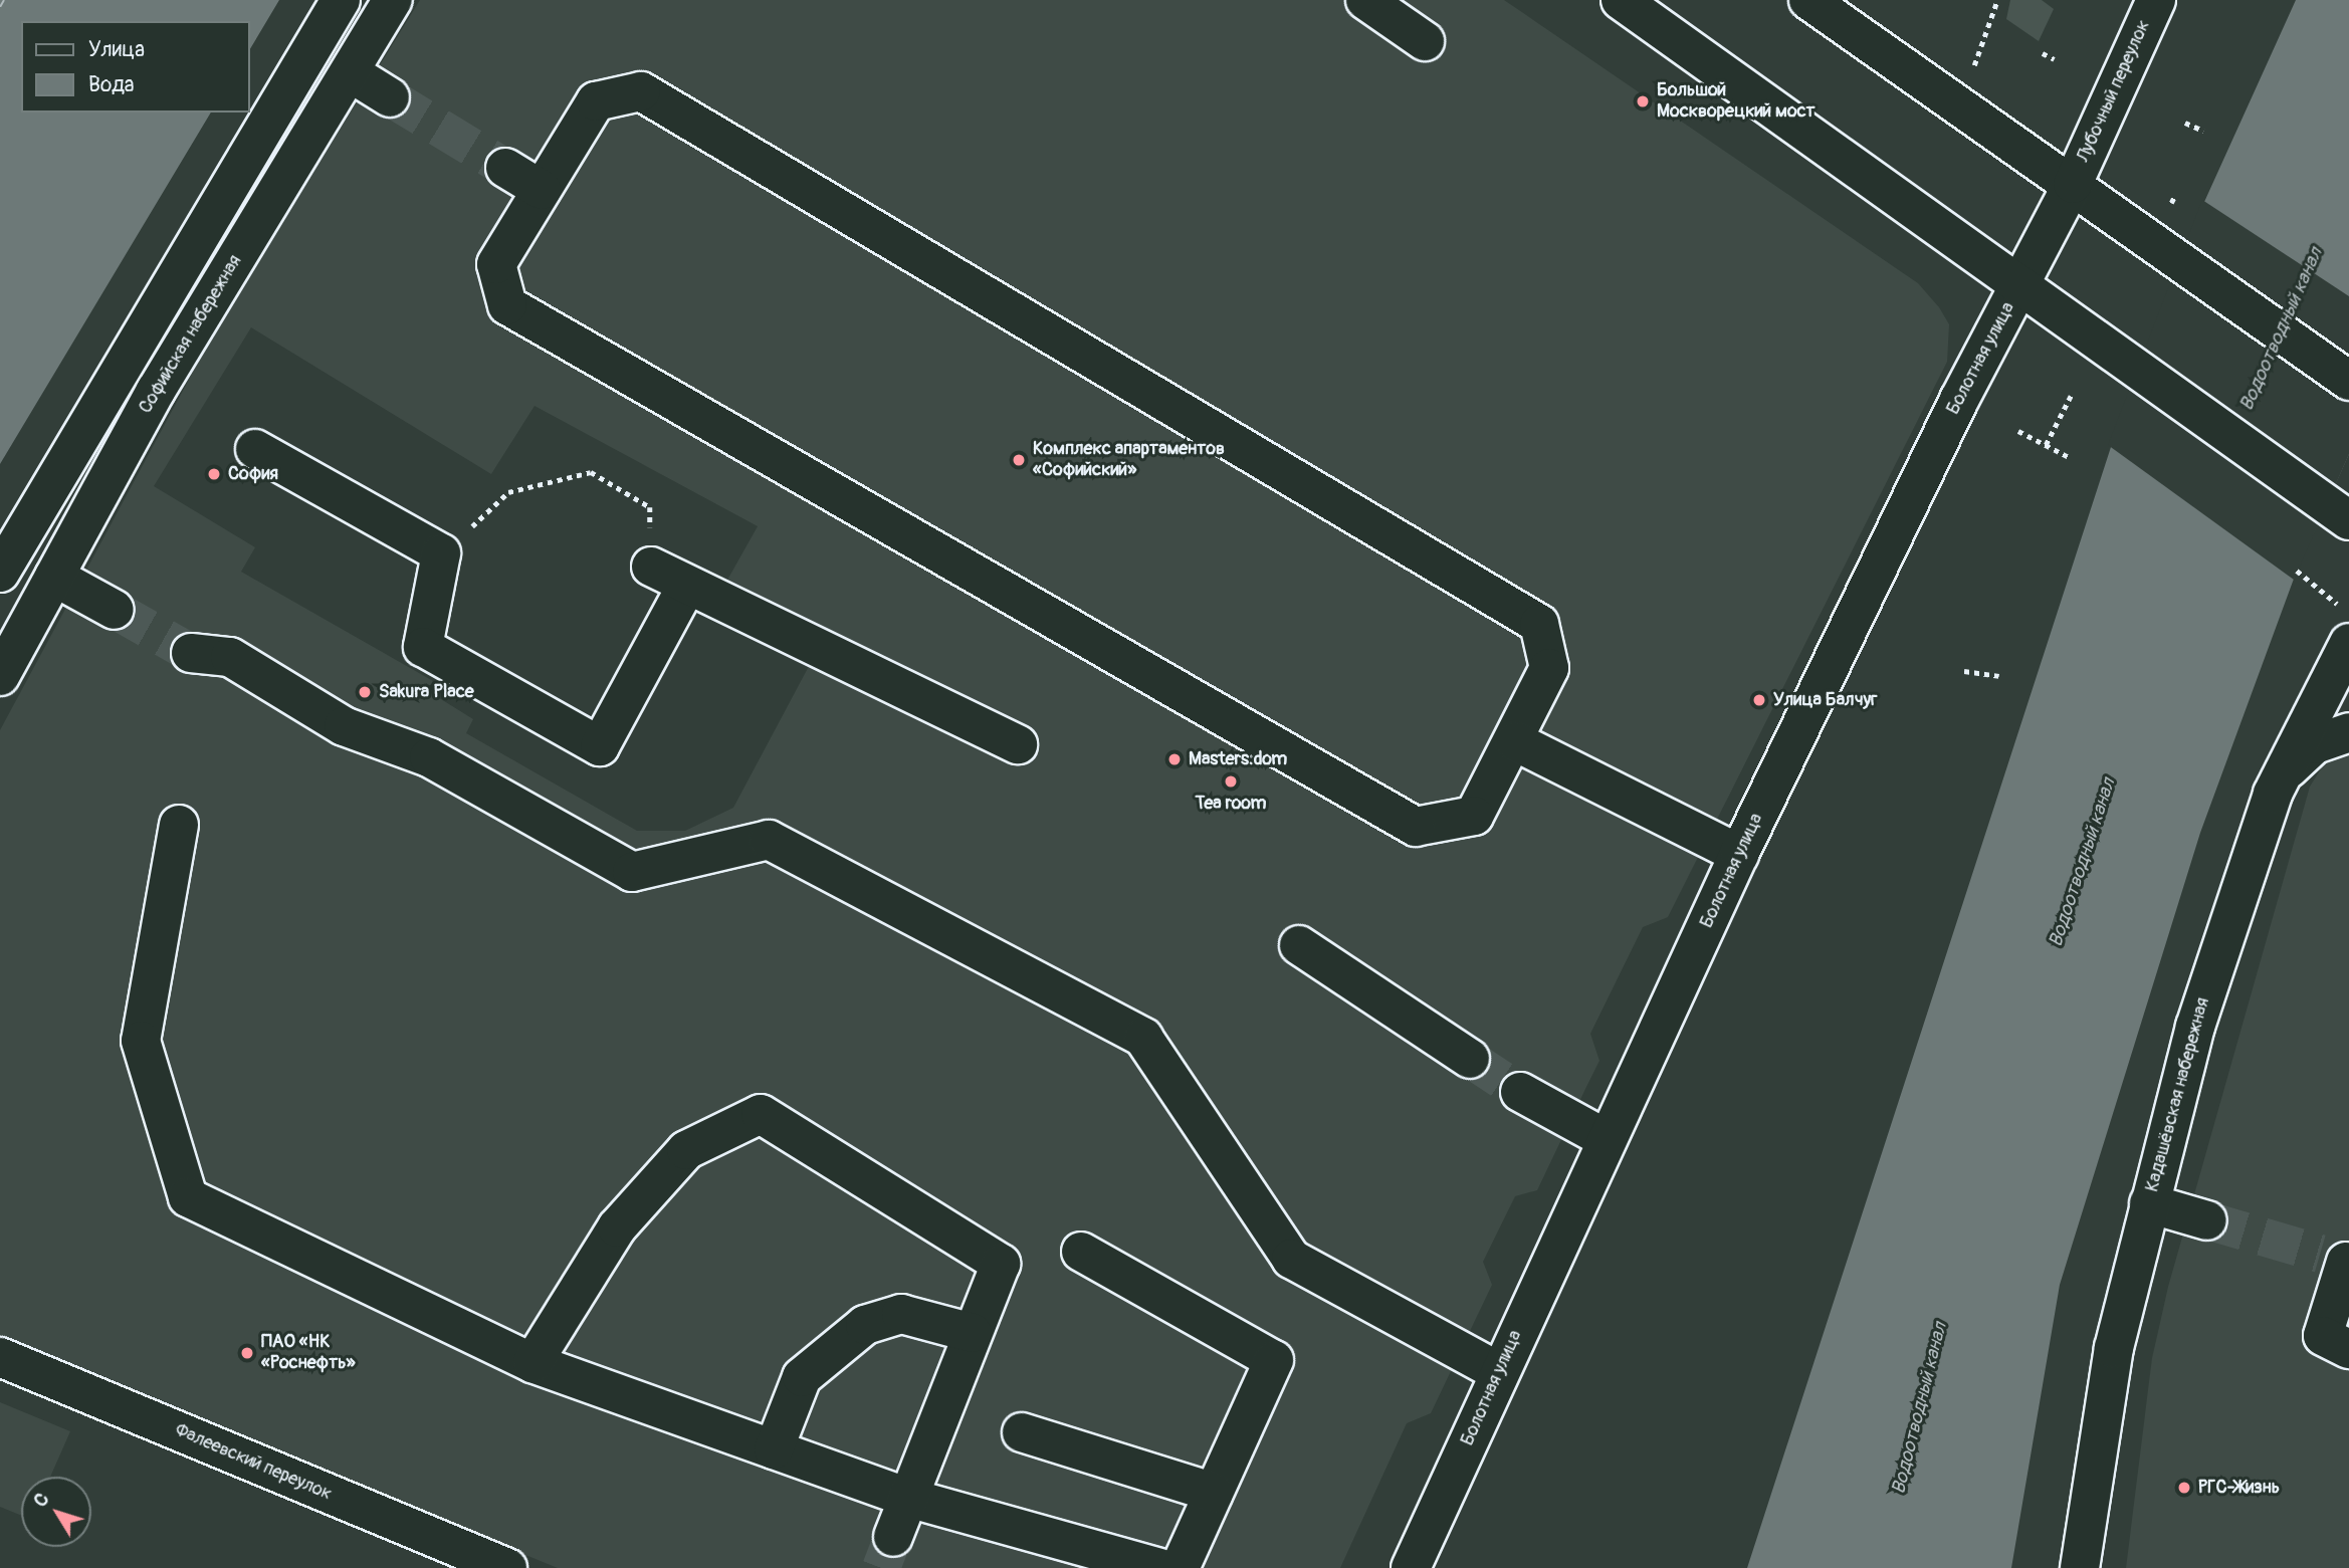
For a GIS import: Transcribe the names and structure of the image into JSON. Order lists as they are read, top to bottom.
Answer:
{
  "streets": {
    "street": [
      "Лубочный переулок",
      "Софийская набережная",
      "Болотная улица",
      "Кадашёвская набережная",
      "Фалеевский переулок"
    ]
  },
  "crossings": [
    ["Лубочный переулок", "Болотная улица"]
  ],
  "water": ["Водоотводный канал"],
  "places": [
    "Большой Москворецкий мост",
    "Комплекс апартаментов «Софийский»",
    "София",
    "Sakura Place",
    "Улица Балчуг",
    "Masters:dom",
    "Tea room",
    "ПАО «НК «Роснефть»",
    "РГС-Жизнь"
  ],
  "legend": ["Улица", "Вода"],
  "north": "top left"
}
